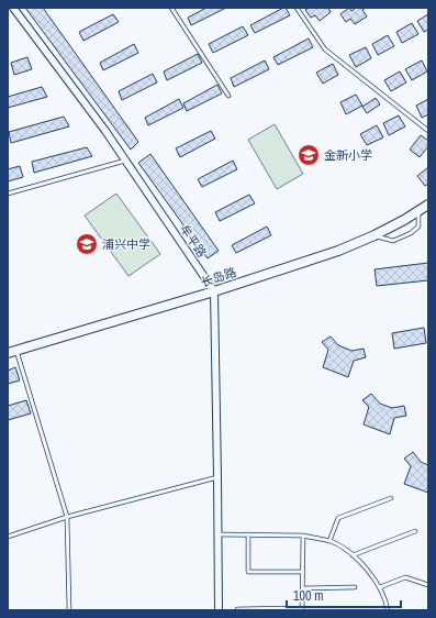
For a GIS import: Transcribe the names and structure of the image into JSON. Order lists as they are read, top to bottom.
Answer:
{
  "streets": {
    "street": ["牟平路", "长岛路"]
  },
  "crossings": [
    ["牟平路", "长岛路"]
  ],
  "places": {
    "school or university": ["金新小学", "浦兴中学"]
  },
  "scale_bar": "100 m"
}
